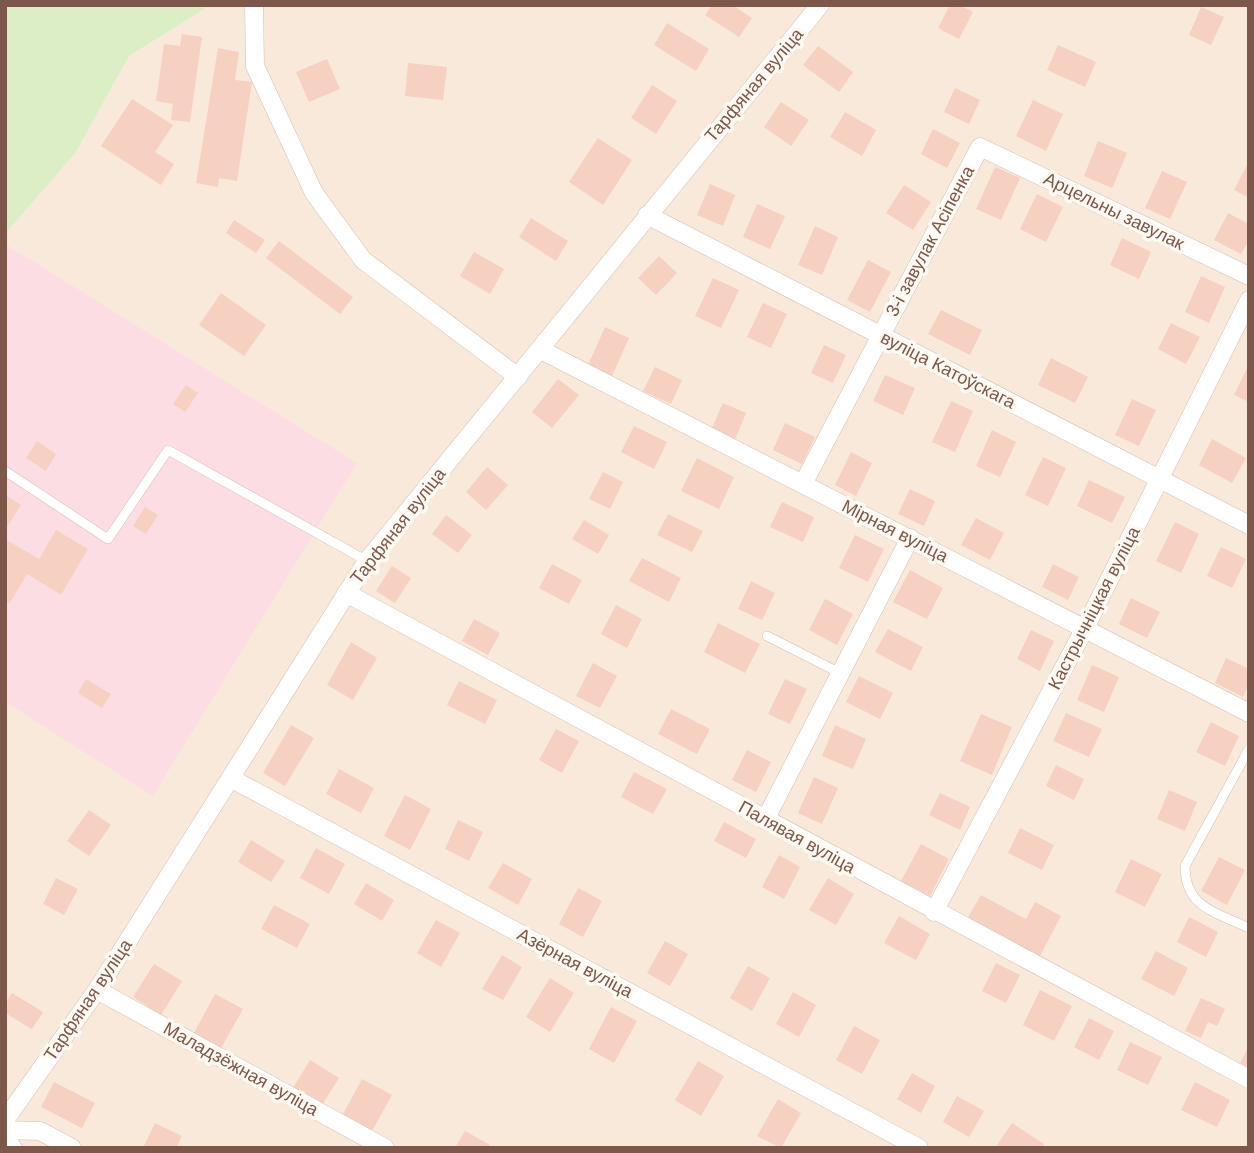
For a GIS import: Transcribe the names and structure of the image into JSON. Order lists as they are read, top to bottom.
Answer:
{
  "streets": {
    "street": [
      "Тарфяная вуліца",
      "Арцельны завулак",
      "3-і завулак Асіпенка",
      "вуліца Катоўскага",
      "Мірная вуліца",
      "Кастрычніцкая вуліца",
      "Палявая вуліца",
      "Азёрная вуліца",
      "Маладзёжная вуліца"
    ]
  },
  "crossings": [
    ["Тарфяная вуліца", "вуліца Катоўскага"],
    ["Тарфяная вуліца", "Мірная вуліца"],
    ["Тарфяная вуліца", "Палявая вуліца"],
    ["Тарфяная вуліца", "Азёрная вуліца"],
    ["Тарфяная вуліца", "Маладзёжная вуліца"],
    ["Арцельны завулак", "3-і завулак Асіпенка"],
    ["3-і завулак Асіпенка", "вуліца Катоўскага"],
    ["3-і завулак Асіпенка", "Мірная вуліца"],
    ["вуліца Катоўскага", "Кастрычніцкая вуліца"],
    ["Мірная вуліца", "Кастрычніцкая вуліца"],
    ["Кастрычніцкая вуліца", "Палявая вуліца"]
  ]
}
